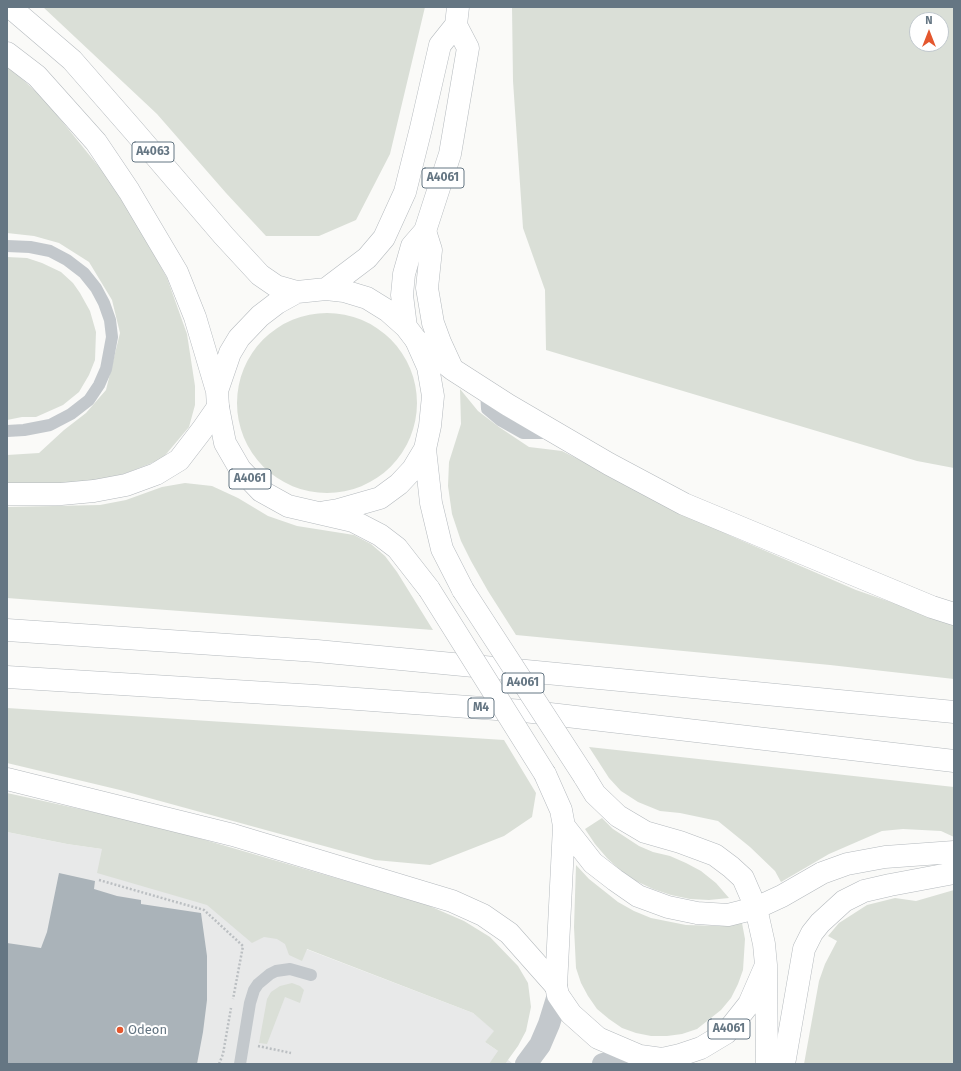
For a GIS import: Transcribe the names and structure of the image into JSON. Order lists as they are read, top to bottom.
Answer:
{
  "streets": {
    "main road": ["A4063", "A4061", "M4"]
  },
  "crossings": [
    ["A4063", "A4061"]
  ],
  "places": ["Odeon"],
  "north": "top"
}
